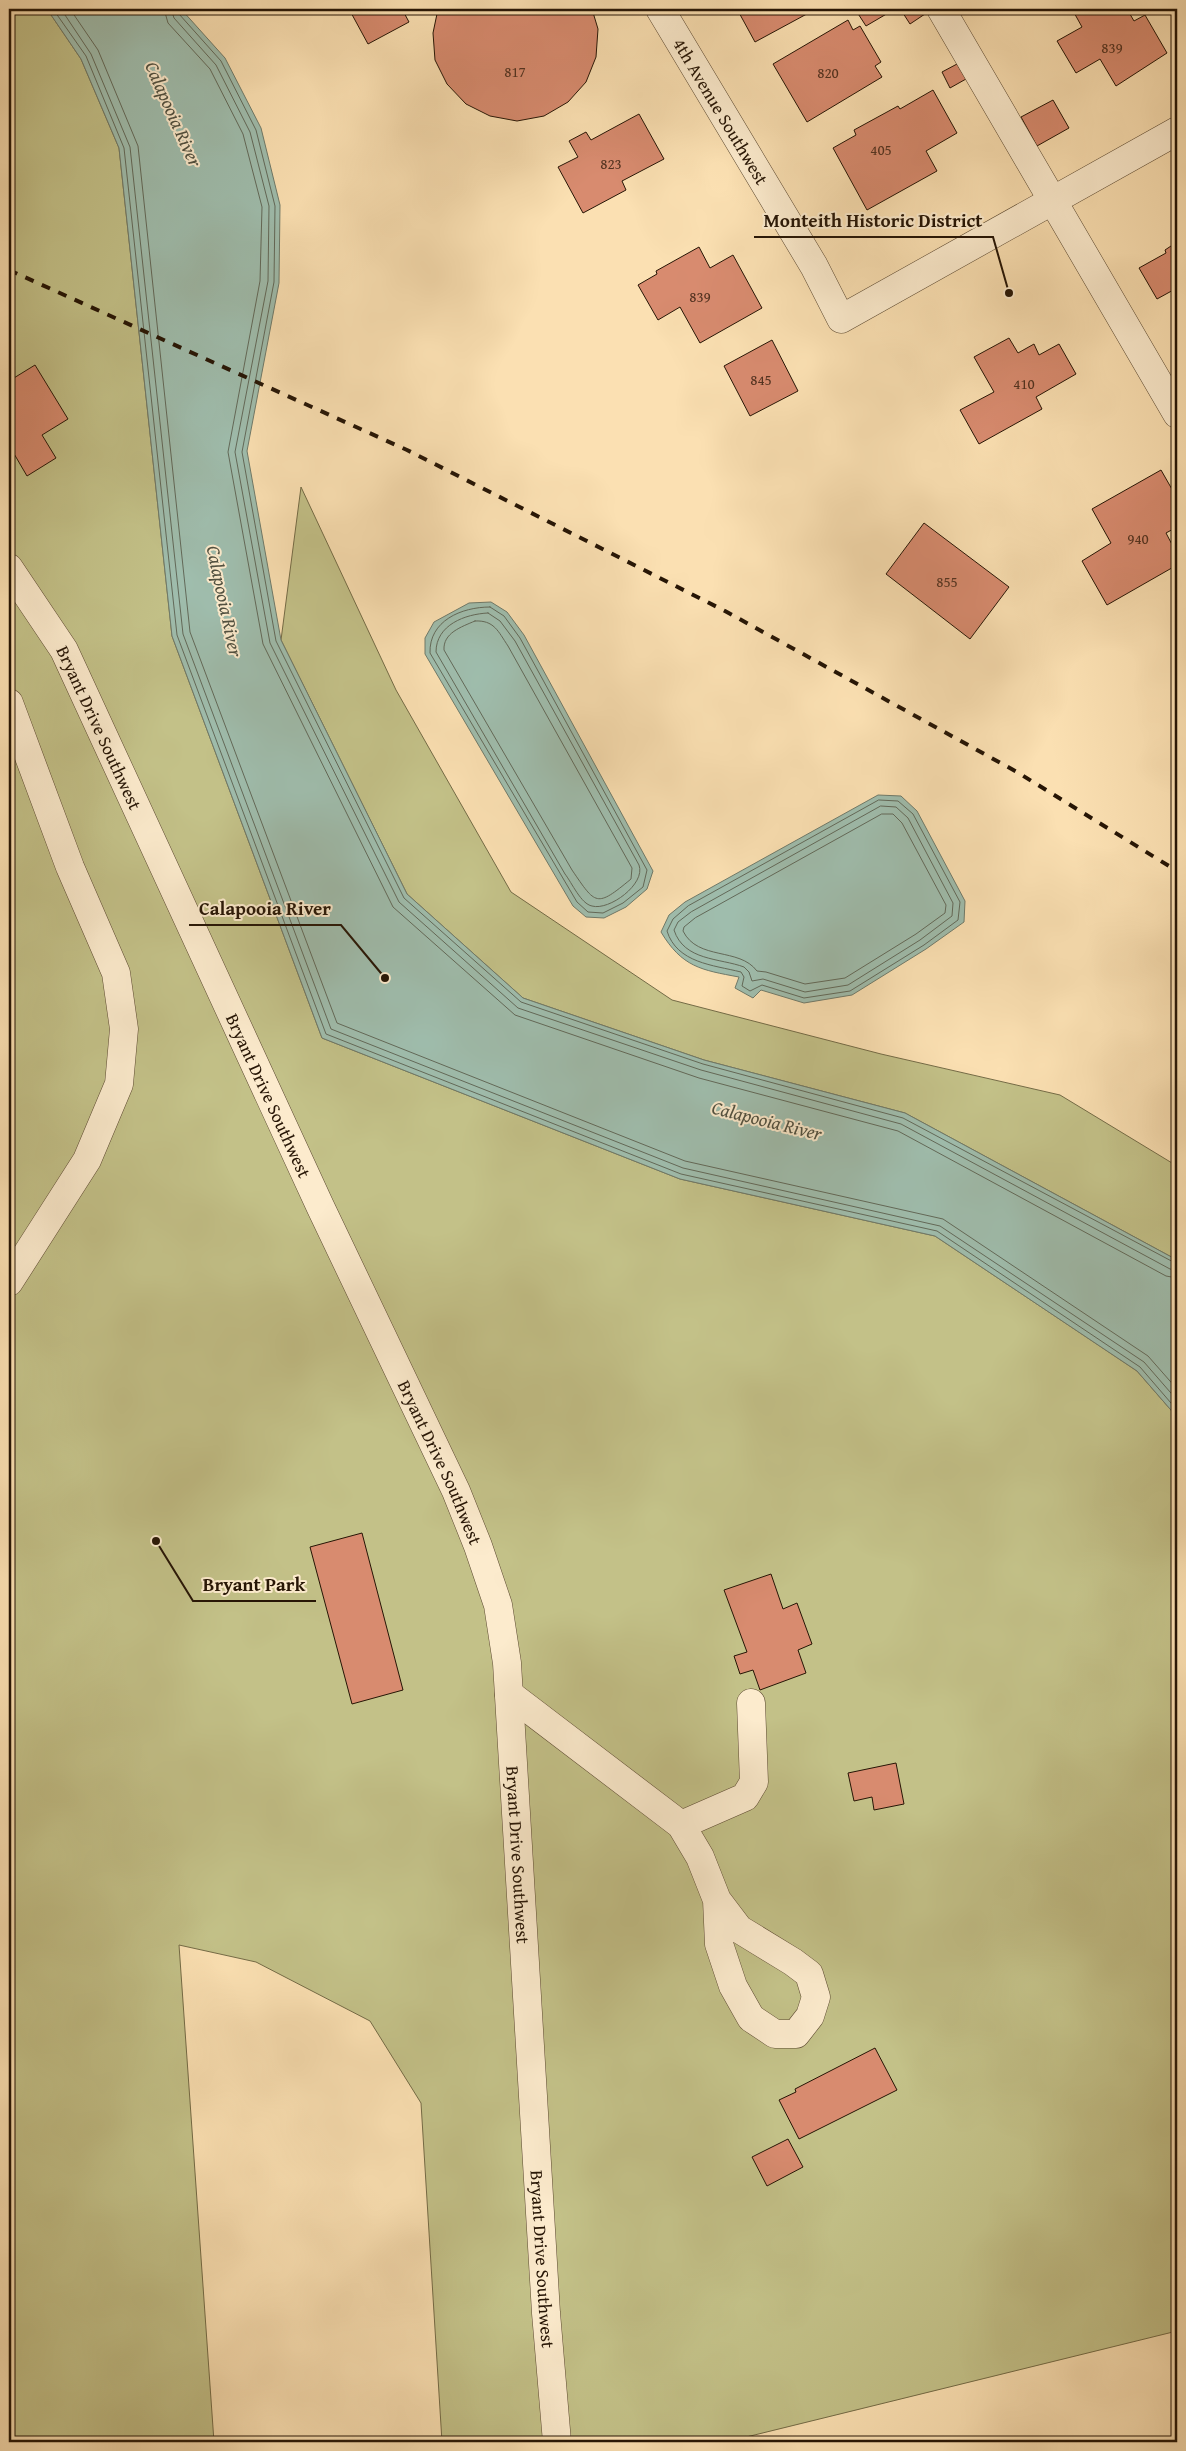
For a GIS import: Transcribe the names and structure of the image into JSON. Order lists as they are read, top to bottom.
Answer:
{
  "streets": {
    "street": ["4th Avenue Southwest", "Bryant Drive Southwest"]
  },
  "water": ["Calapooia River"],
  "places": ["Monteith Historic District", "Calapooia River", "Bryant Park"],
  "house_numbers": [
    "839",
    "817",
    "820",
    "405",
    "823",
    "839",
    "845",
    "410",
    "940",
    "855"
  ]
}
